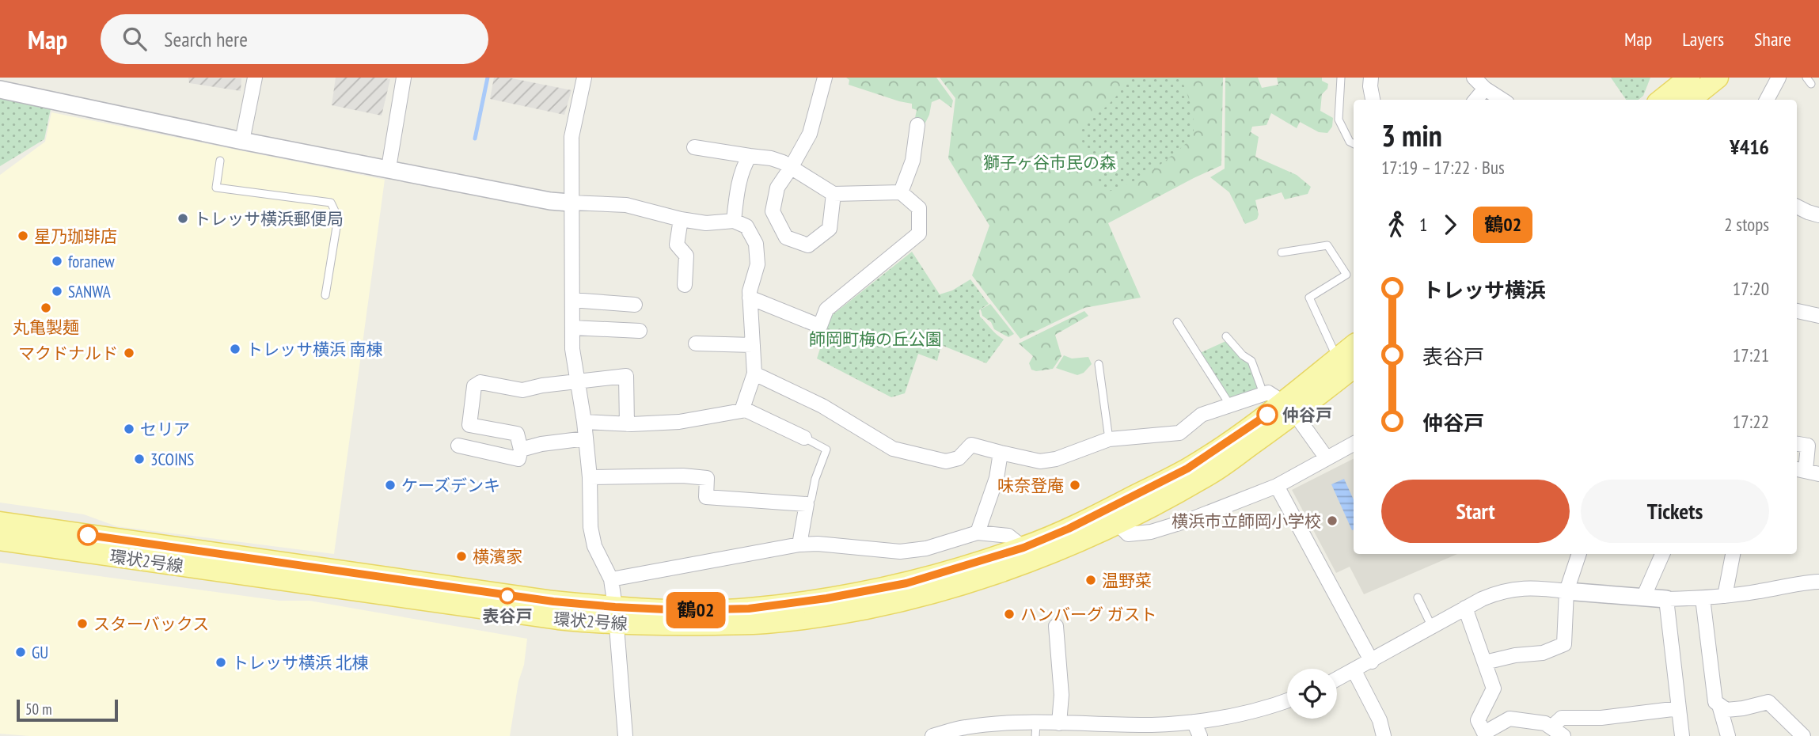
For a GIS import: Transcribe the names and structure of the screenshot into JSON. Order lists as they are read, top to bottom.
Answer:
{
  "streets": {
    "main road": ["環状2号線"]
  },
  "parks": ["獅子ヶ谷市民の森", "師岡町梅の丘公園"],
  "places": [
    "トレッサ横浜郵便局",
    "星乃珈琲店",
    "foranew",
    "SANWA",
    "丸亀製麺",
    "トレッサ横浜 南棟",
    "マクドナルド",
    "仲谷戸",
    "セリア",
    "3COINS",
    "ケーズデンキ",
    "味奈登庵",
    "横浜市立師岡小学校",
    "横濱家",
    "温野菜",
    "表谷戸",
    "ハンバーグ ガスト",
    "スターバックス",
    "GU",
    "トレッサ横浜 北棟"
  ],
  "lines": ["bus line 鶴02"],
  "scale_bar": "50 m",
  "page": {
    "header": "Map",
    "search": "Search here",
    "nav": ["Map", "Layers", "Share"],
    "on_map": "鶴02",
    "heading": ["3 min", "17:19 – 17:22 · Bus", "¥416"],
    "legs": ["1", "鶴02", "2 stops"],
    "list": [
      {
        "name": "トレッサ横浜",
        "value": "17:20"
      },
      {
        "name": "表谷戸",
        "value": "17:21"
      },
      {
        "name": "仲谷戸",
        "value": "17:22"
      }
    ],
    "buttons": ["Start", "Tickets"],
    "scale": "50 m"
  }
}
